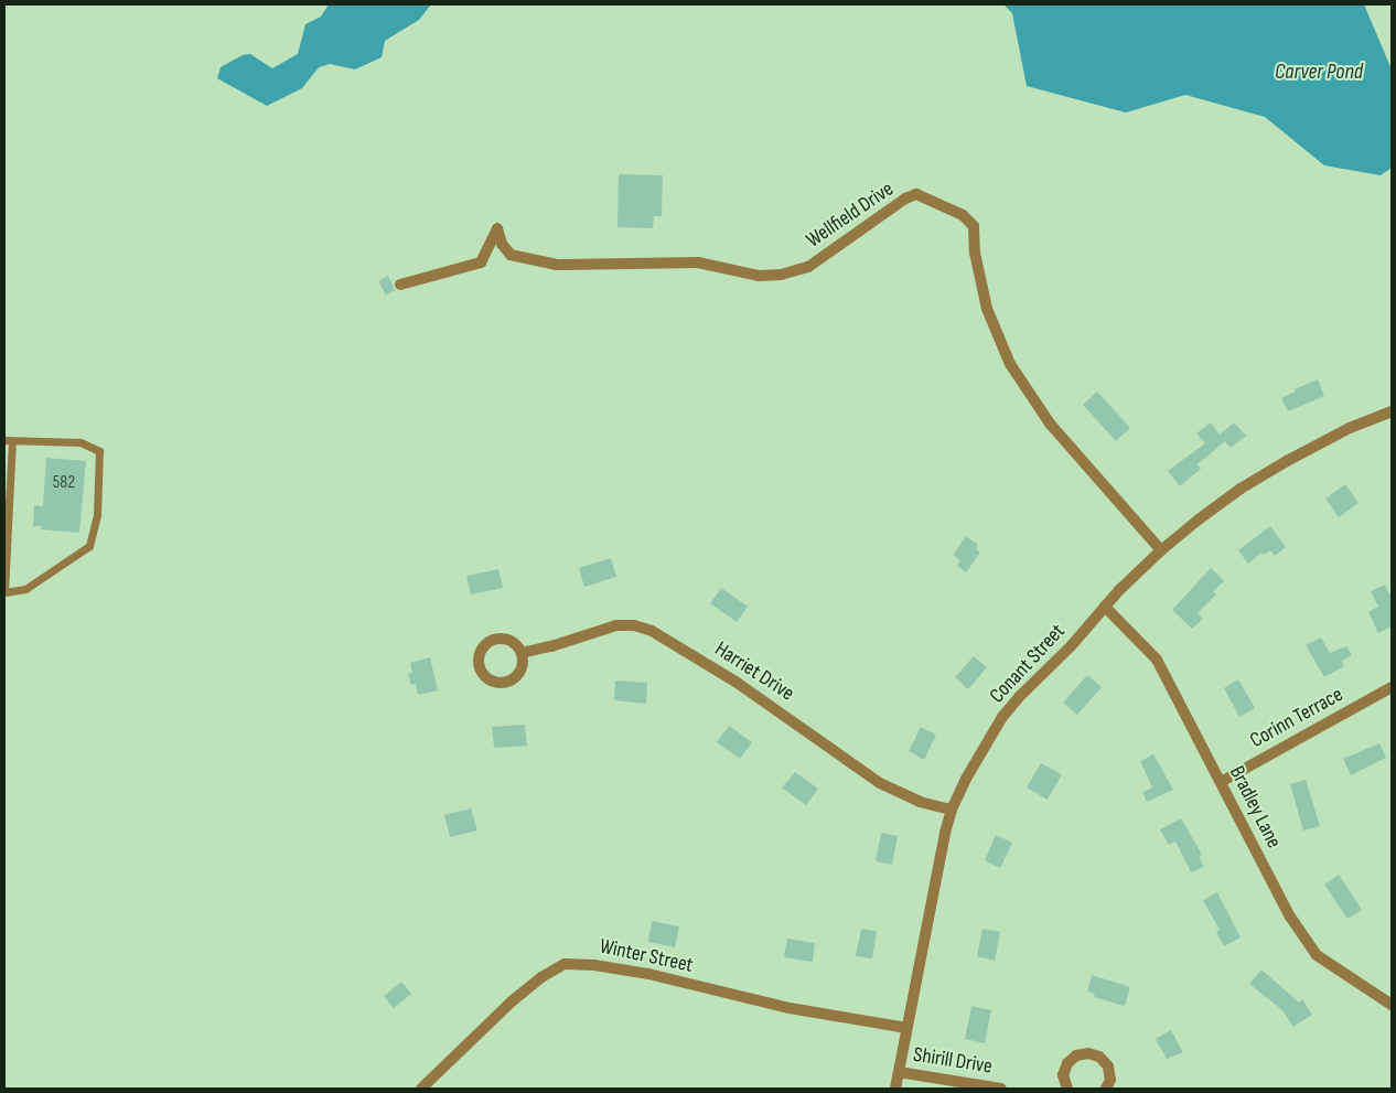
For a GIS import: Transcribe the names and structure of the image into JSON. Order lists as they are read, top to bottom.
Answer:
{
  "streets": {
    "street": [
      "Wellfield Drive",
      "Conant Street",
      "Harriet Drive",
      "Corinn Terrace",
      "Bradley Lane",
      "Winter Street",
      "Shirill Drive"
    ]
  },
  "crossings": [
    ["Wellfield Drive", "Conant Street"],
    ["Conant Street", "Harriet Drive"],
    ["Conant Street", "Bradley Lane"],
    ["Conant Street", "Winter Street"],
    ["Conant Street", "Shirill Drive"],
    ["Corinn Terrace", "Bradley Lane"]
  ],
  "water": ["Carver Pond"],
  "house_numbers": ["582"]
}
